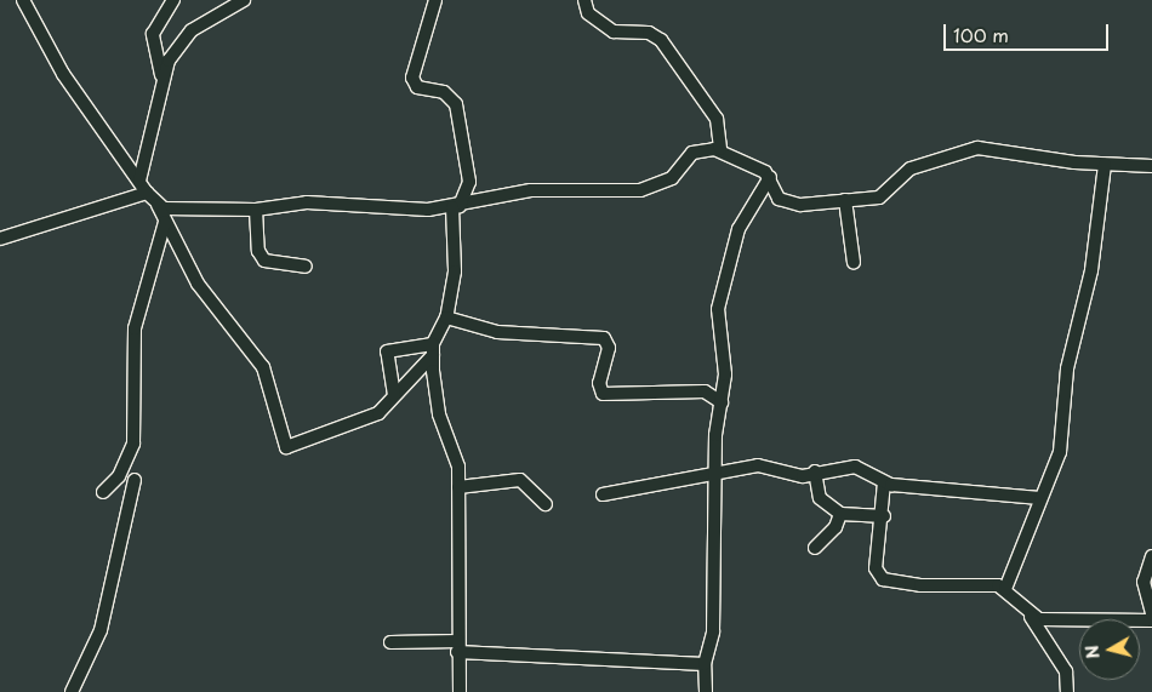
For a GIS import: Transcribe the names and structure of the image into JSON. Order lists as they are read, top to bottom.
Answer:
{
  "scale_bar": "100 m",
  "north": "left"
}
